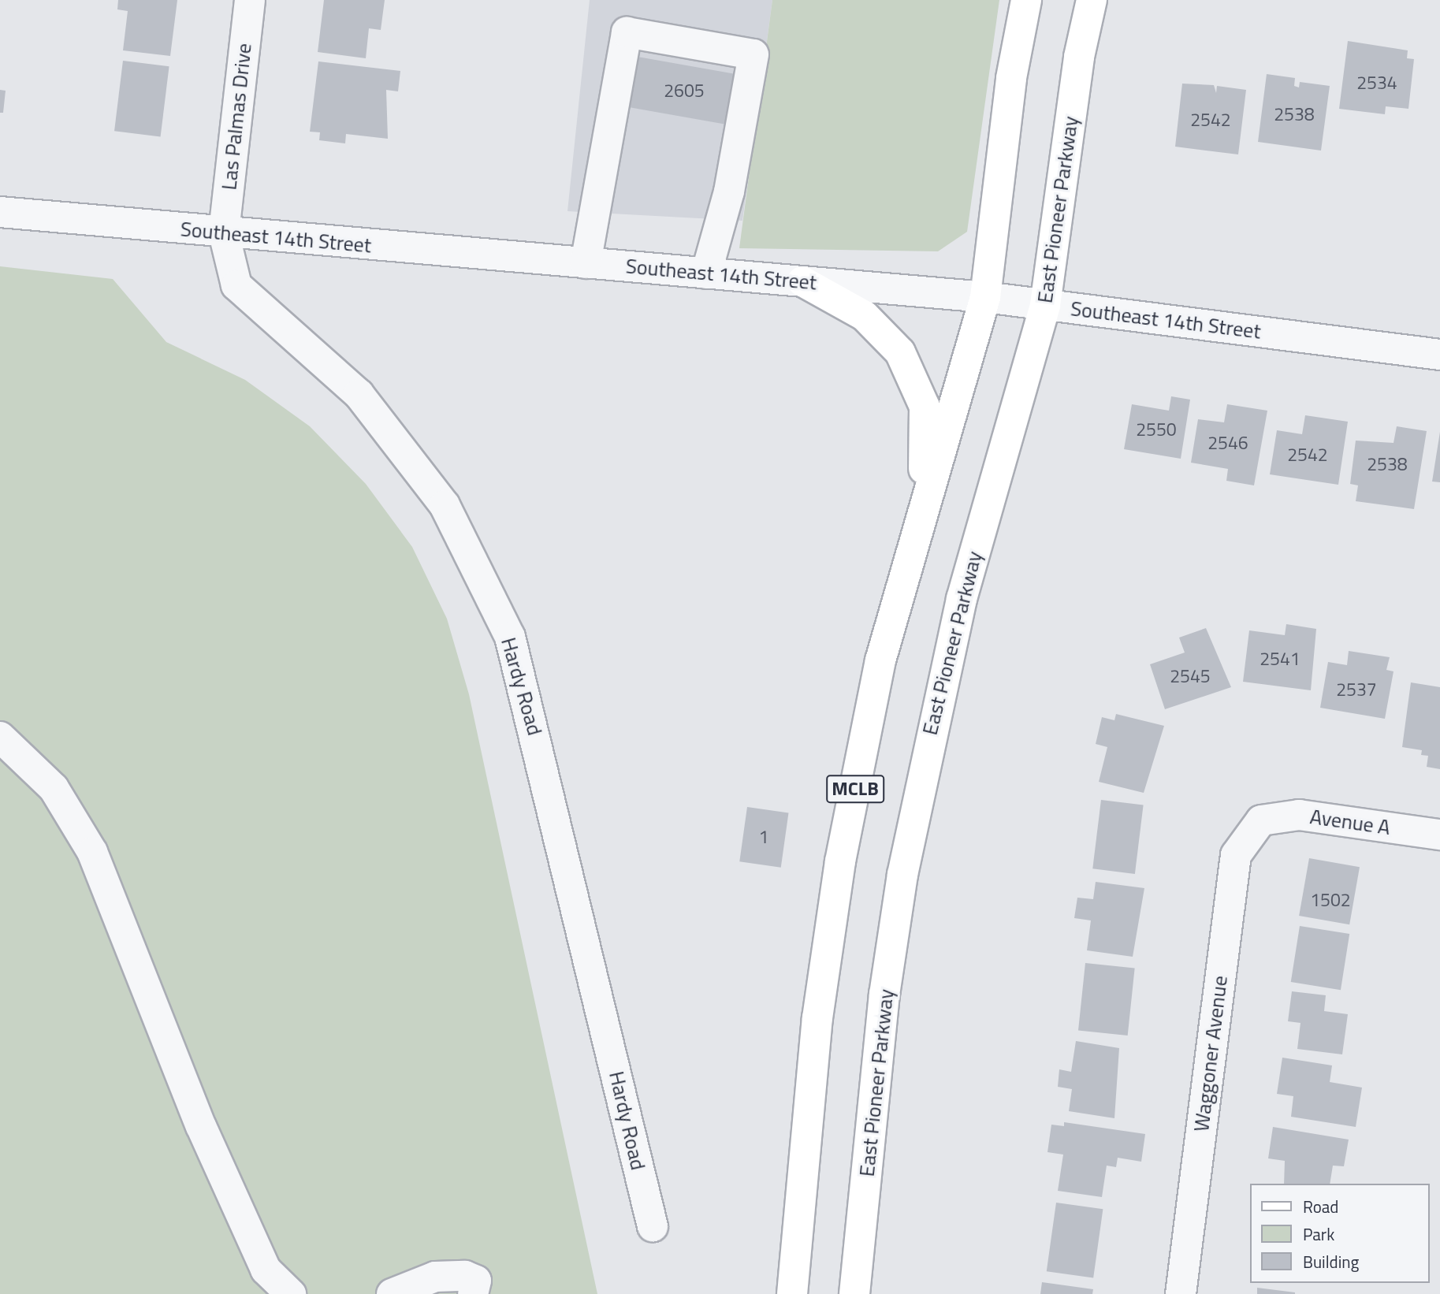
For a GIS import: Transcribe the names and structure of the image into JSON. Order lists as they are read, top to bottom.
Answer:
{
  "streets": {
    "main road": ["East Pioneer Parkway", "MCLB"],
    "street": [
      "Las Palmas Drive",
      "Southeast 14th Street",
      "Hardy Road",
      "Avenue A",
      "Waggoner Avenue"
    ]
  },
  "crossings": [
    ["Las Palmas Drive", "Southeast 14th Street"],
    ["Las Palmas Drive", "Hardy Road"],
    ["East Pioneer Parkway", "Southeast 14th Street"],
    ["Southeast 14th Street", "Hardy Road"],
    ["Southeast 14th Street", "MCLB"],
    ["Avenue A", "Waggoner Avenue"]
  ],
  "house_numbers": [
    "2534",
    "2605",
    "2538",
    "2542",
    "2550",
    "2546",
    "2542",
    "2538",
    "2541",
    "2545",
    "2537",
    "1",
    "1502"
  ],
  "legend": ["Road", "Park", "Building"]
}
